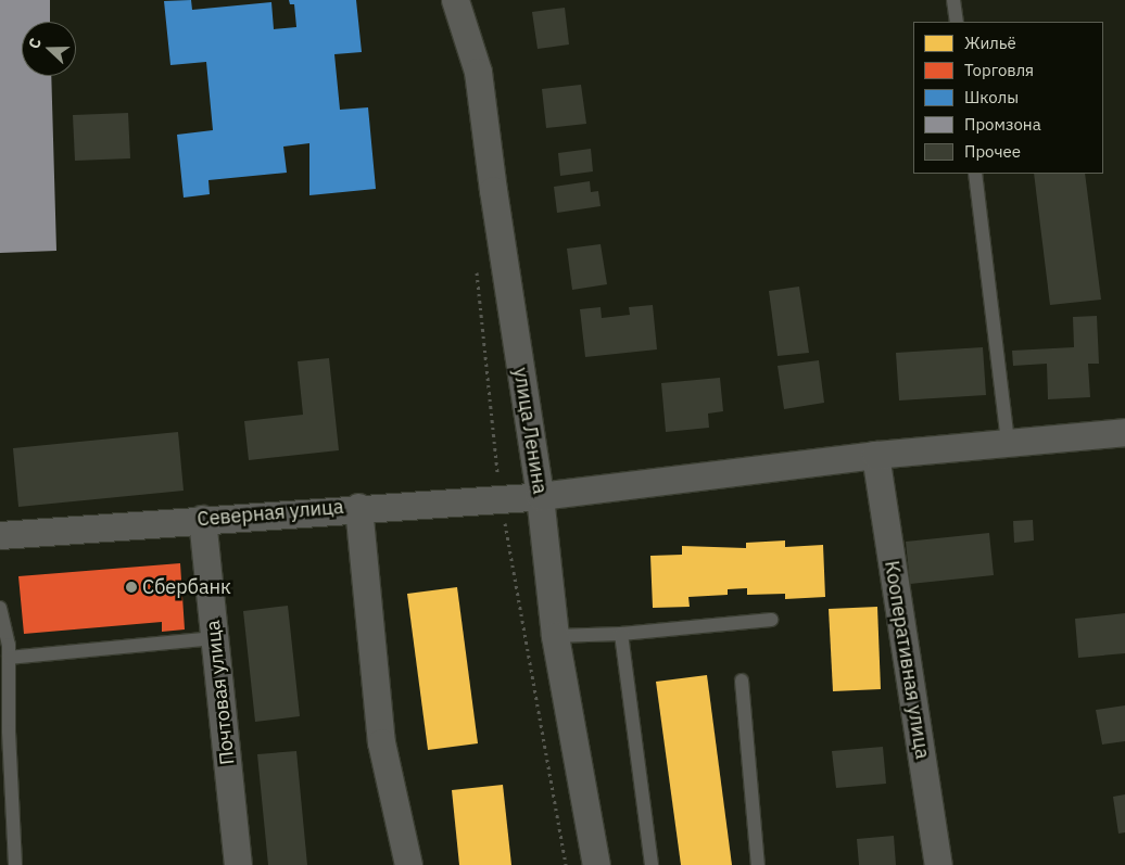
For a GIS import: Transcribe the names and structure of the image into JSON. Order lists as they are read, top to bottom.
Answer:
{
  "streets": {
    "street": [
      "улица Ленина",
      "Северная улица",
      "Кооперативная улица",
      "Почтовая улица"
    ]
  },
  "crossings": [
    ["улица Ленина", "Северная улица"],
    ["Северная улица", "Кооперативная улица"],
    ["Северная улица", "Почтовая улица"]
  ],
  "places": ["Сбербанк"],
  "legend": [
    "Жильё",
    "Торговля",
    "Школы",
    "Промзона",
    "Прочее"
  ],
  "north": "left"
}
